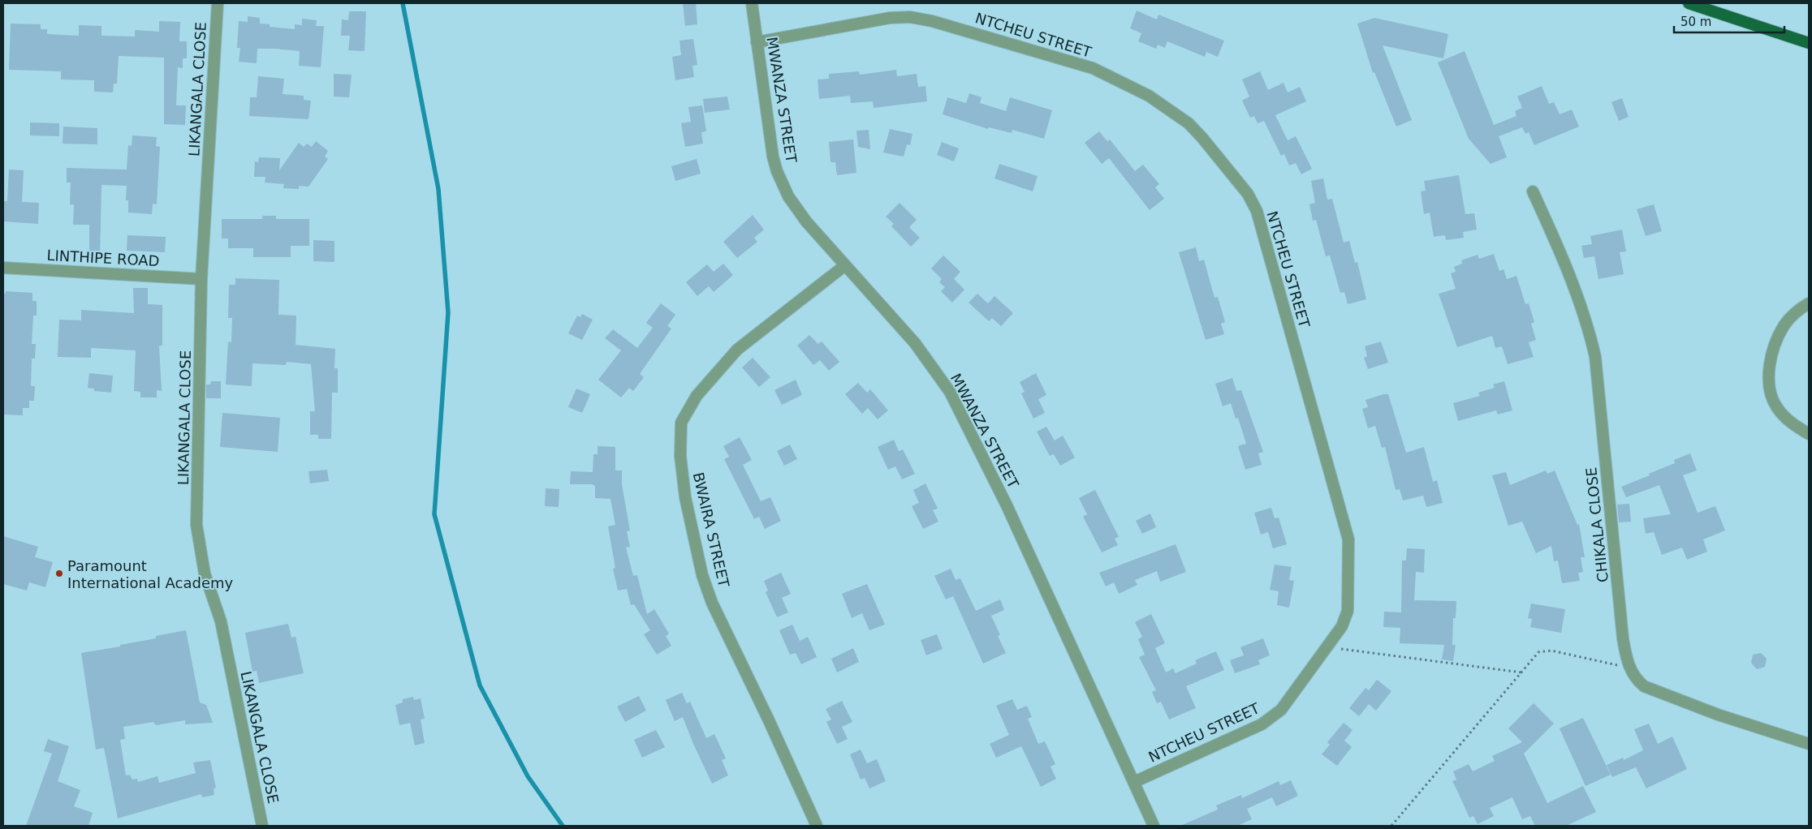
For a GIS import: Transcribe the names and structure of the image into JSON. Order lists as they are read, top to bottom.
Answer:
{
  "streets": {
    "street": [
      "NTCHEU STREET",
      "LIKANGALA CLOSE",
      "MWANZA STREET",
      "LINTHIPE ROAD",
      "CHIKALA CLOSE",
      "BWAIRA STREET"
    ]
  },
  "crossings": [
    ["NTCHEU STREET", "MWANZA STREET"],
    ["LIKANGALA CLOSE", "LINTHIPE ROAD"],
    ["MWANZA STREET", "BWAIRA STREET"]
  ],
  "places": ["Paramount International Academy"],
  "scale_bar": "50 m"
}
